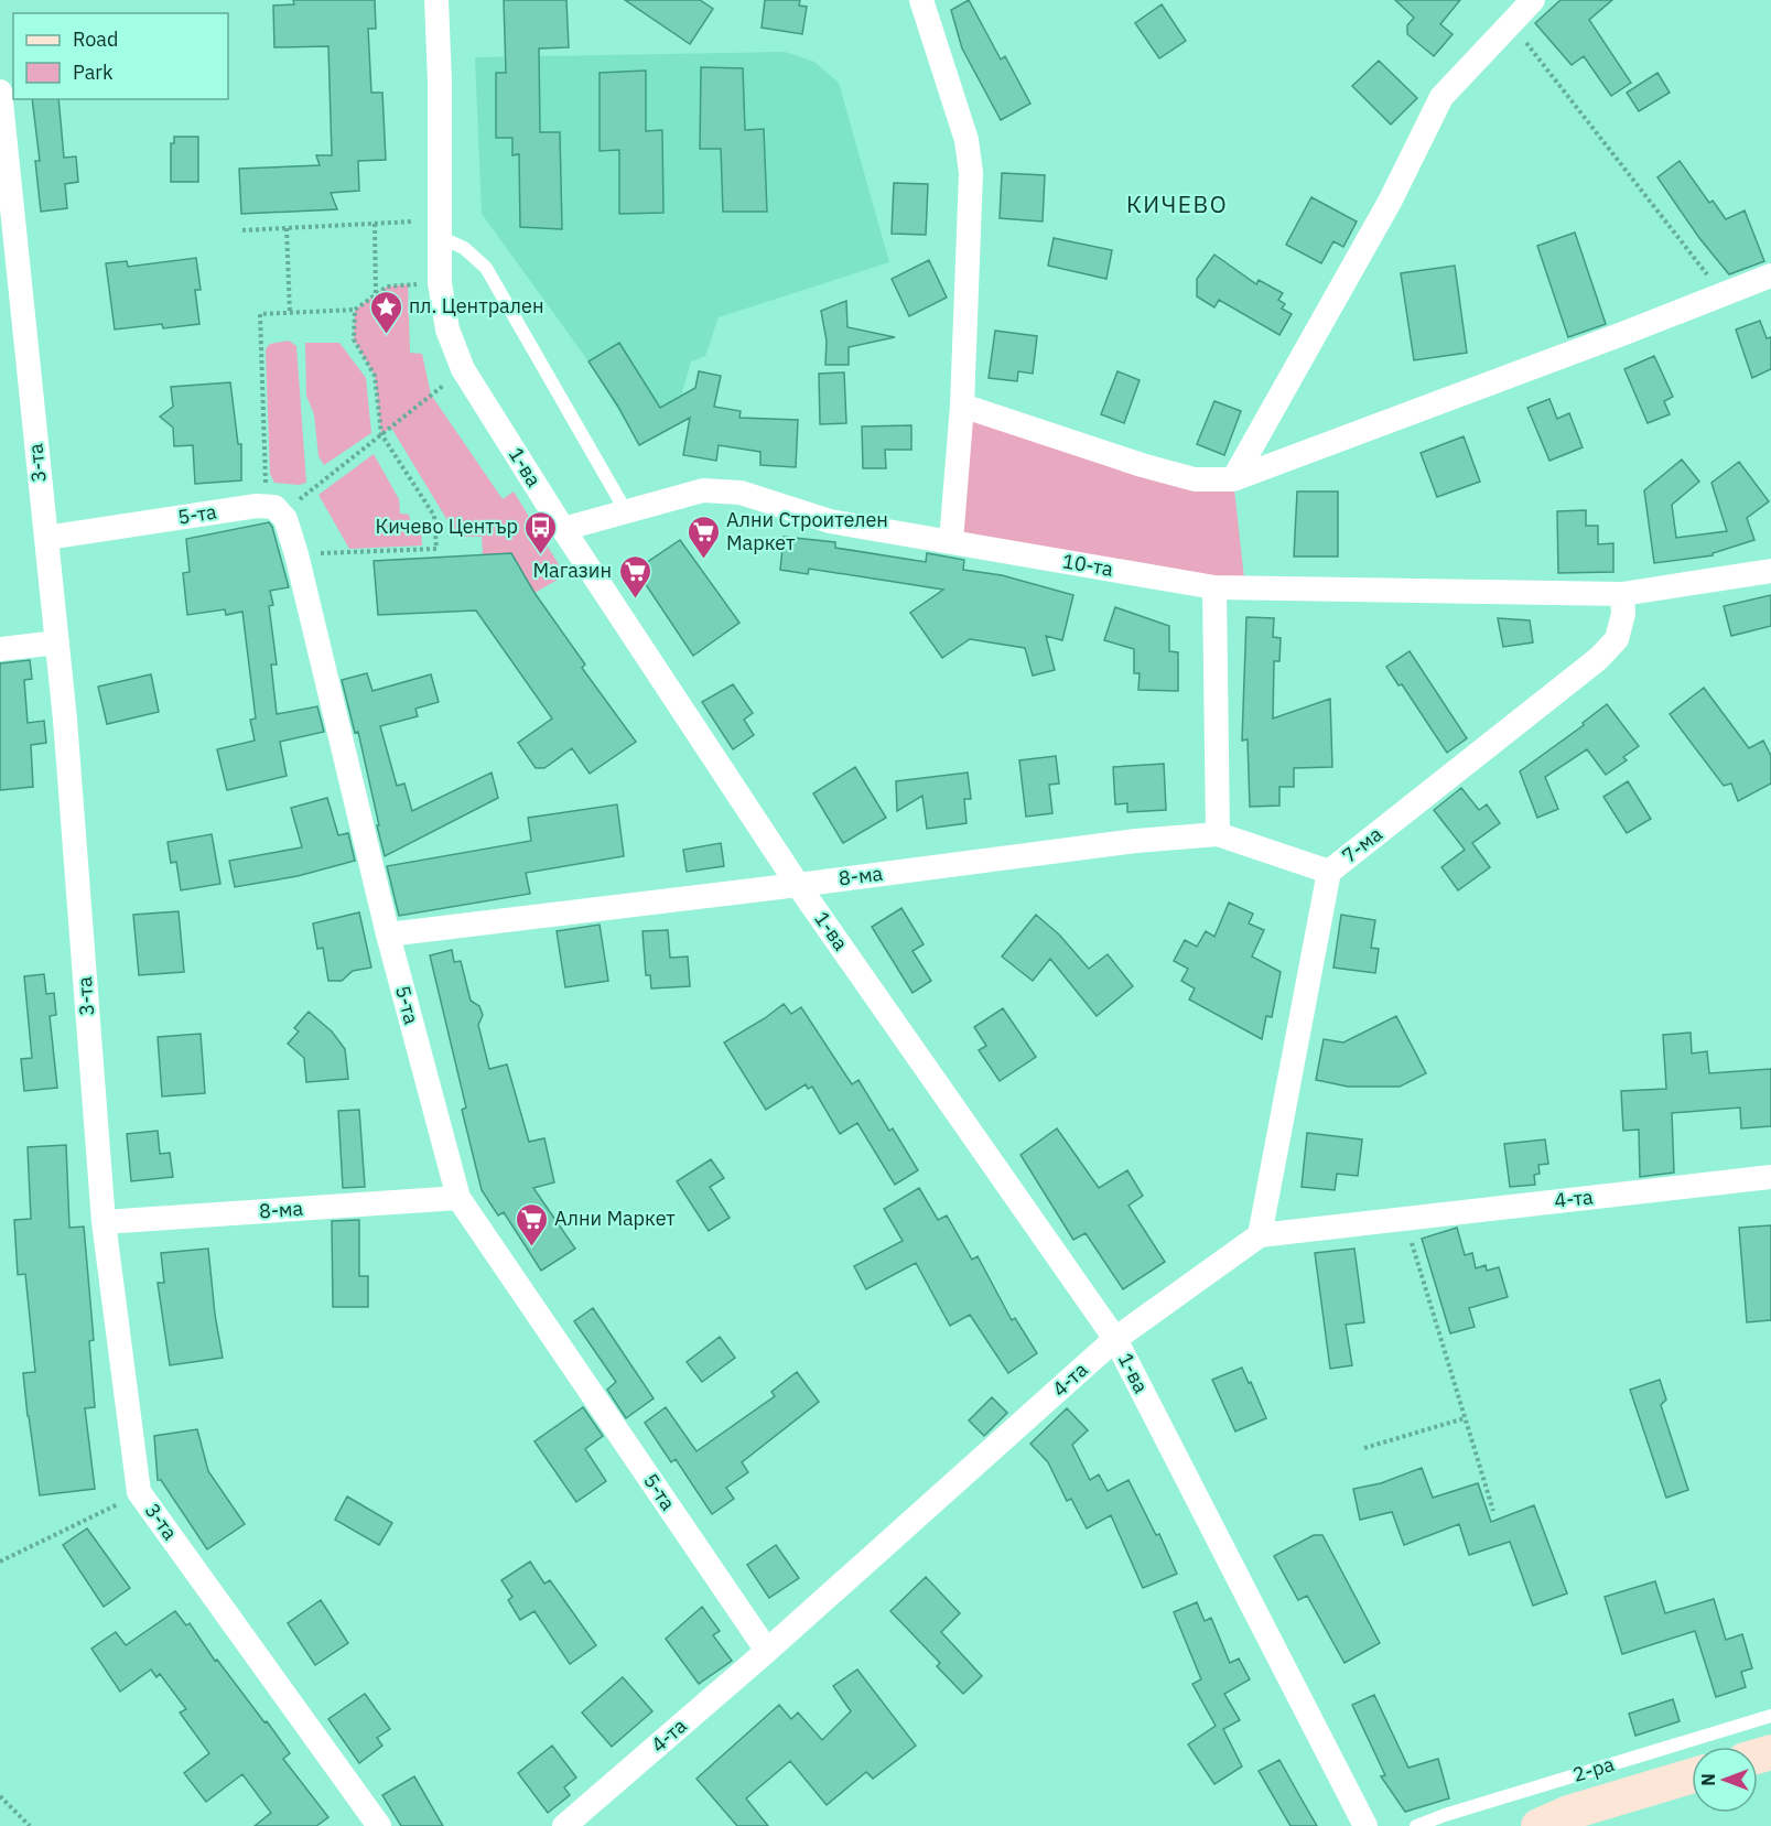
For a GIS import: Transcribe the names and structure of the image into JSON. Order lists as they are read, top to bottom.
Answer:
{
  "streets": {
    "street": [
      "3-та",
      "1-ва",
      "5-та",
      "10-та",
      "7-ма",
      "8-ма",
      "4-та"
    ],
    "lane": ["2-ра"]
  },
  "crossings": [
    ["3-та", "5-та"],
    ["3-та", "8-ма"],
    ["1-ва", "10-та"],
    ["1-ва", "8-ма"],
    ["1-ва", "4-та"],
    ["5-та", "8-ма"],
    ["5-та", "4-та"],
    ["10-та", "7-ма"],
    ["7-ма", "8-ма"],
    ["7-ма", "4-та"]
  ],
  "districts": ["КИЧЕВО"],
  "places": {
    "place": ["пл. Централен"],
    "bus stop": ["Кичево Център"],
    "supermarket": ["Ални Строителен Маркет", "Магазин", "Ални Маркет"]
  },
  "legend": ["Road", "Park"],
  "north": "left"
}
